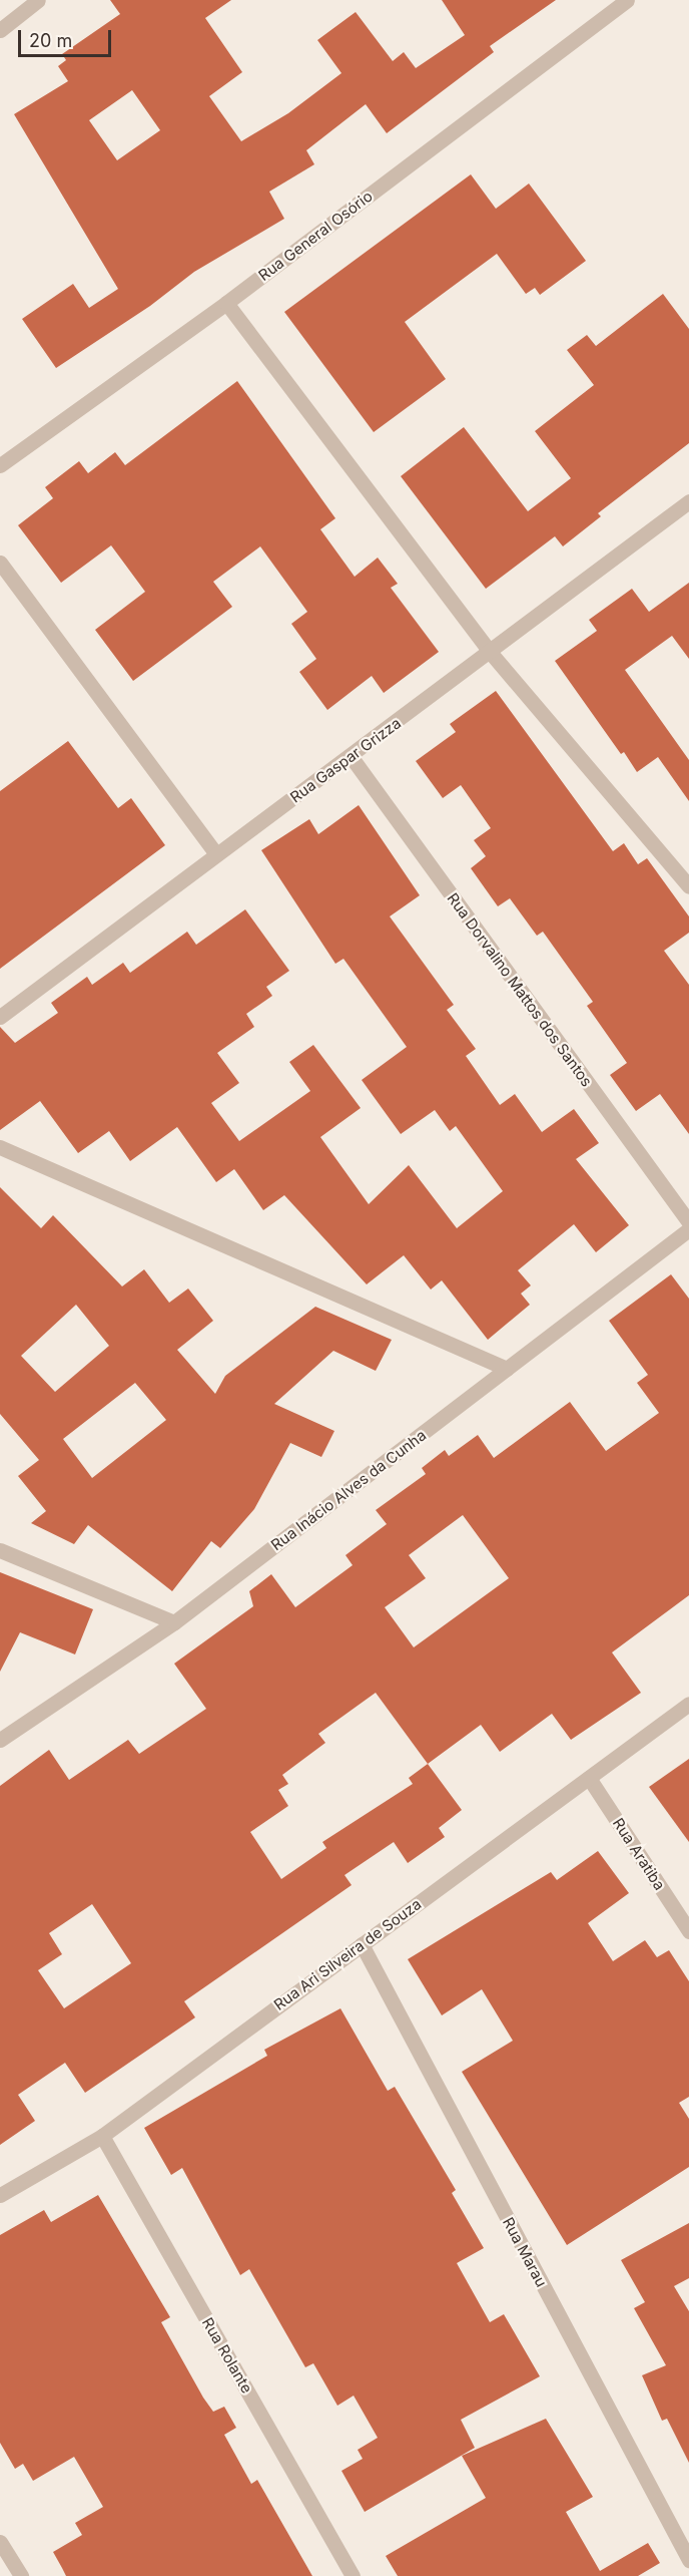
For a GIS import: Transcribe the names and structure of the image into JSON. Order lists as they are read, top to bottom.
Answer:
{
  "streets": {
    "street": [
      "Rua General Osório",
      "Rua Gaspar Grizza",
      "Rua Dorvalino Mattos dos Santos",
      "Rua Inácio Alves da Cunha",
      "Rua Aratiba",
      "Rua Ari Silveira de Souza",
      "Rua Marau",
      "Rua Rolante"
    ]
  },
  "crossings": [
    ["Rua Gaspar Grizza", "Rua Dorvalino Mattos dos Santos"],
    ["Rua Aratiba", "Rua Ari Silveira de Souza"],
    ["Rua Ari Silveira de Souza", "Rua Marau"],
    ["Rua Ari Silveira de Souza", "Rua Rolante"]
  ],
  "scale_bar": "20 m"
}
